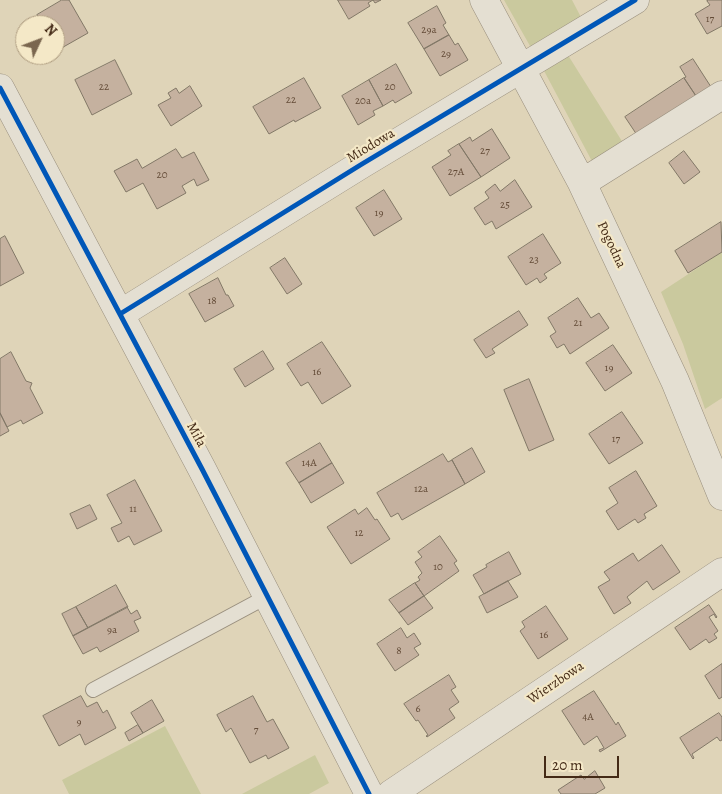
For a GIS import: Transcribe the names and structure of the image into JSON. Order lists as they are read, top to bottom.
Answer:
{
  "streets": {
    "street": [
      "Miodowa",
      "Pogodna",
      "Miła",
      "Wierzbowa"
    ]
  },
  "crossings": [
    ["Miodowa", "Pogodna"],
    ["Miodowa", "Miła"]
  ],
  "house_numbers": [
    "17",
    "29a",
    "29",
    "22",
    "20",
    "22",
    "20a",
    "27",
    "27A",
    "20",
    "25",
    "19",
    "23",
    "18",
    "21",
    "19",
    "16",
    "17",
    "14A",
    "12a",
    "11",
    "12",
    "10",
    "9a",
    "16",
    "8",
    "6",
    "4A",
    "9",
    "7"
  ],
  "scale_bar": "20 m",
  "north": "top right"
}
